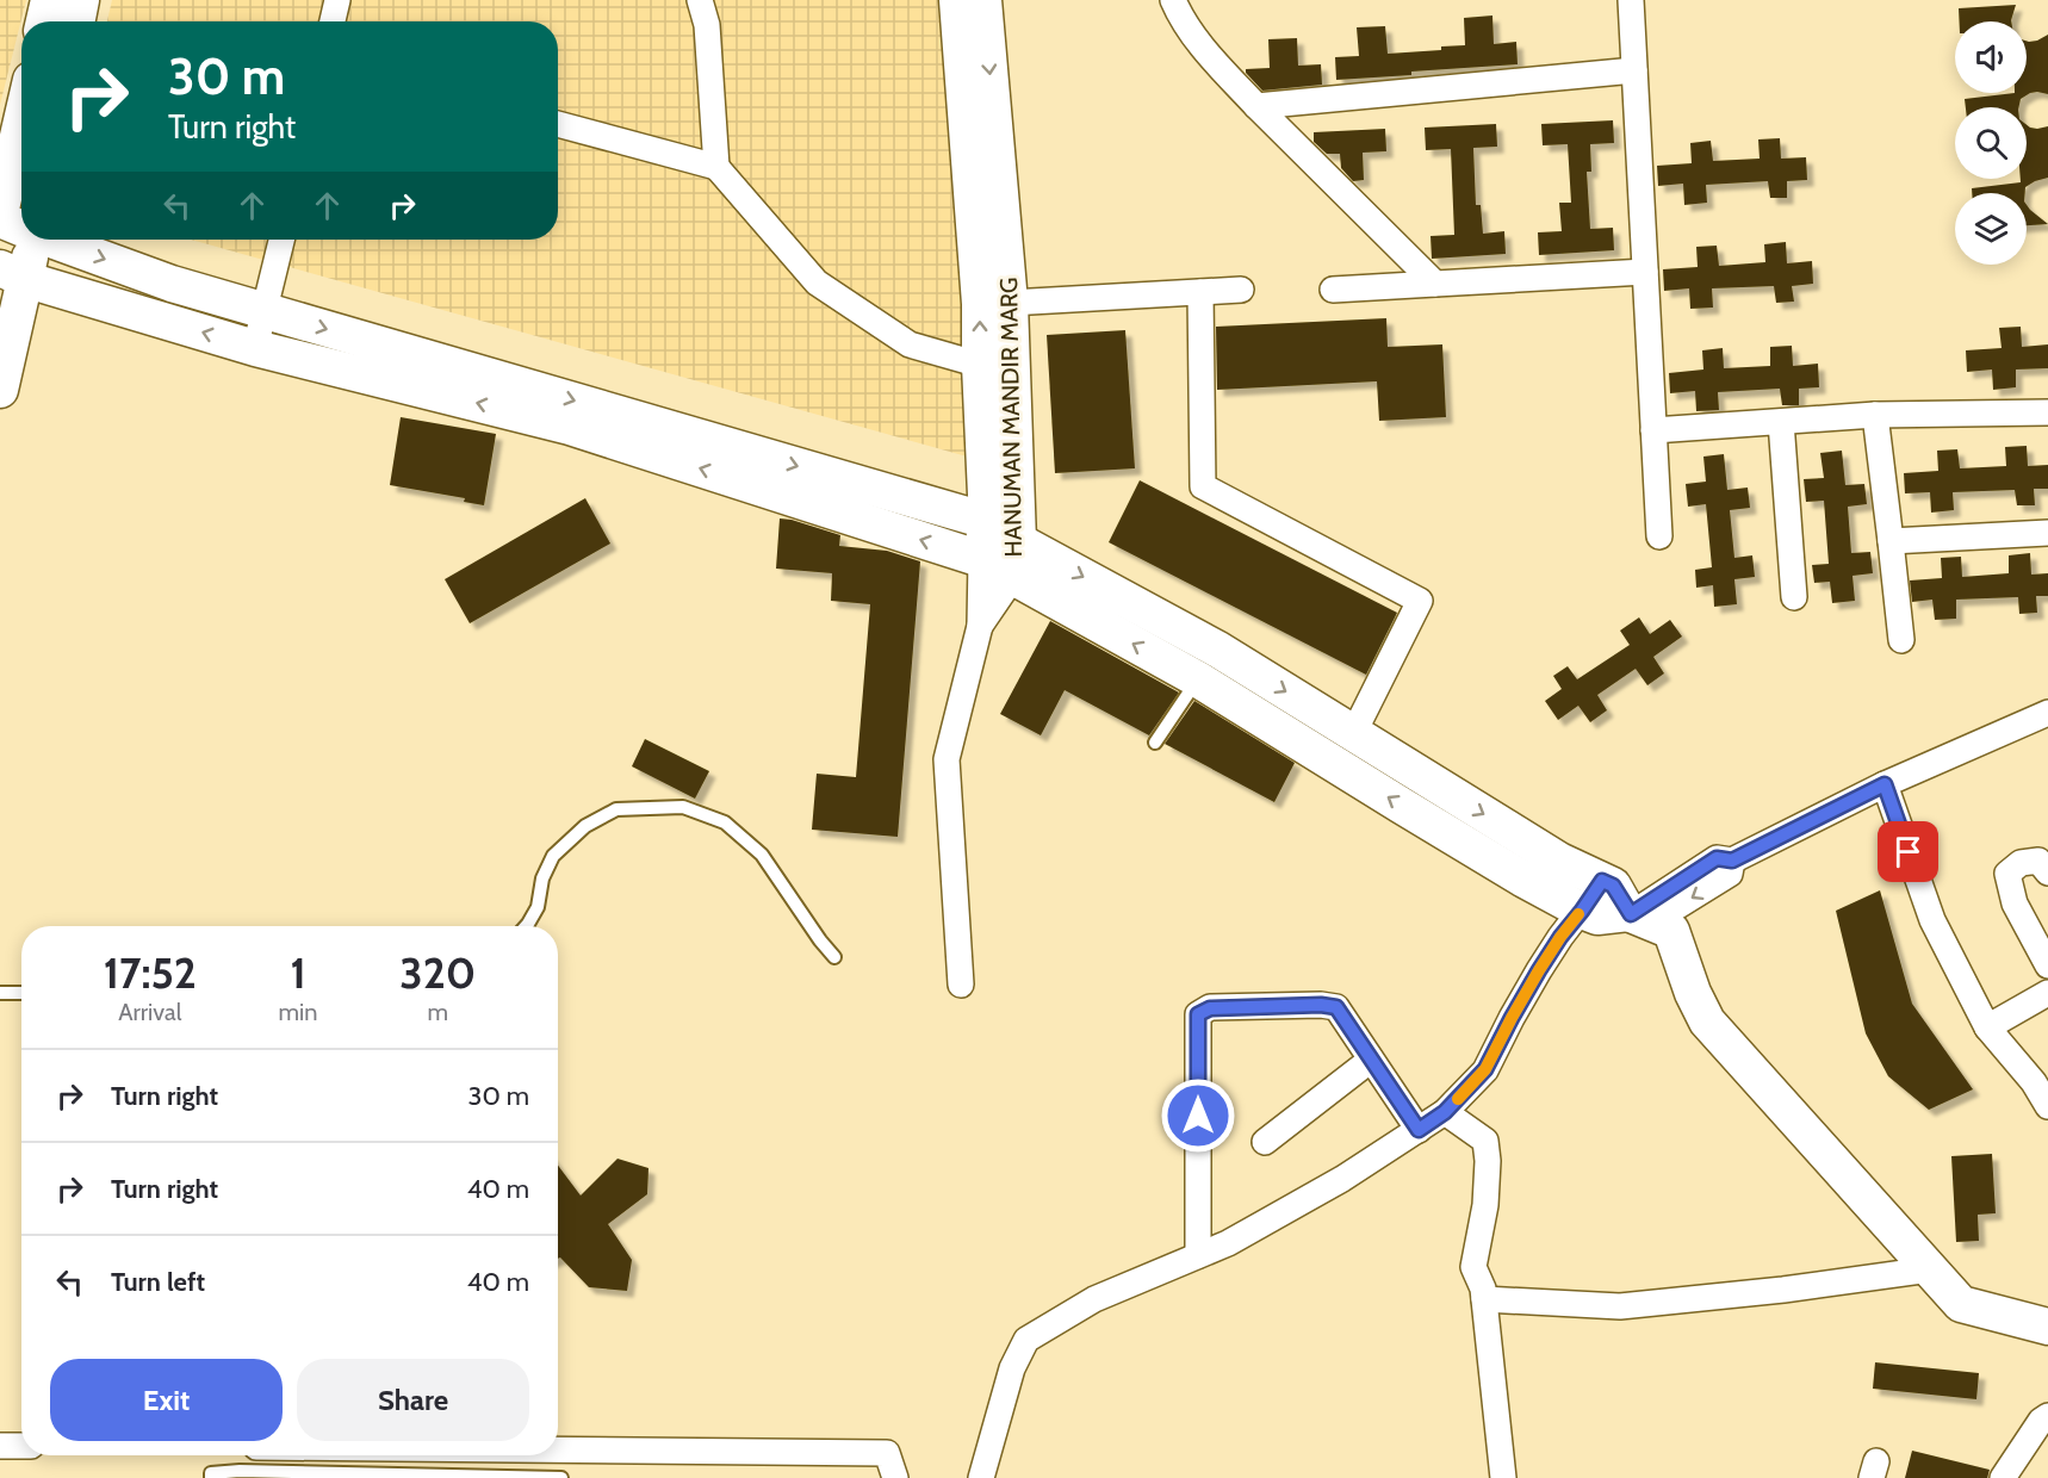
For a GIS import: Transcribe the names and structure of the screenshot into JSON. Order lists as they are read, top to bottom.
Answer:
{
  "streets": {
    "main road": ["HANUMAN MANDIR MARG"]
  },
  "page": {
    "turn": ["30 m", "Turn right"],
    "eta": [
      "17:52",
      "Arrival",
      "1",
      "min",
      "320",
      "m"
    ],
    "list": [
      {
        "name": "Turn right",
        "value": "30 m"
      },
      {
        "name": "Turn right",
        "value": "40 m"
      },
      {
        "name": "Turn left",
        "value": "40 m"
      }
    ],
    "buttons": ["Exit", "Share"]
  }
}
